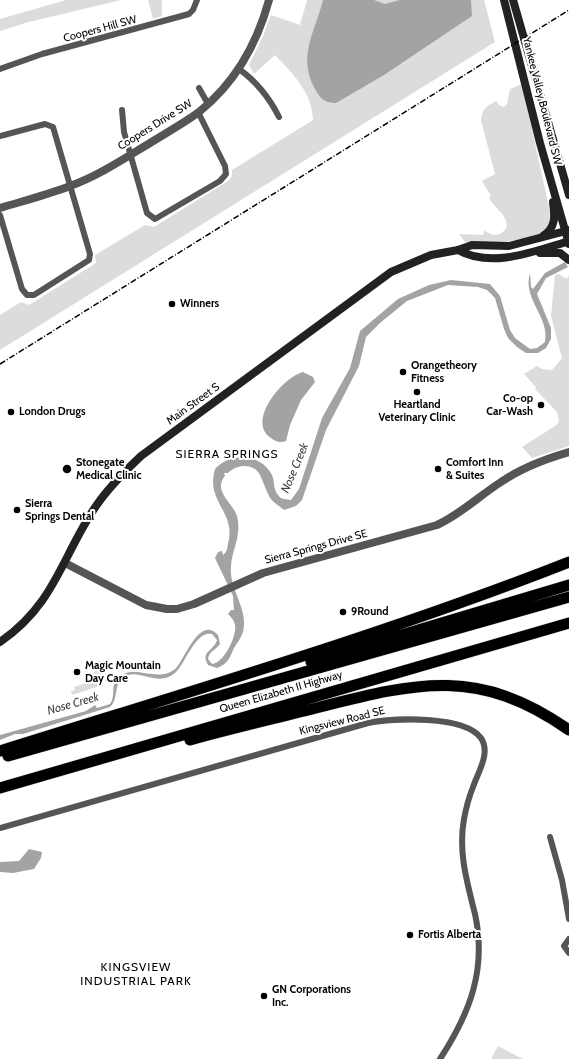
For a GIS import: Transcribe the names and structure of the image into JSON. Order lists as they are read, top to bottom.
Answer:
{
  "streets": {
    "highway": ["Queen Elizabeth II Highway"],
    "main road": ["Yankee Valley Boulevard SW", "Main Street S"],
    "street": [
      "Coopers Hill SW",
      "Coopers Drive SW",
      "Sierra Springs Drive SE",
      "Kingsview Road SE"
    ]
  },
  "crossings": [
    ["Yankee Valley Boulevard SW", "Main Street S"],
    ["Main Street S", "Sierra Springs Drive SE"]
  ],
  "districts": ["SIERRA SPRINGS", "KINGSVIEW INDUSTRIAL PARK"],
  "water": ["Nose Creek"],
  "places": [
    "Winners",
    "Orangetheory Fitness",
    "Heartland Veterinary Clinic",
    "Co-op Car-Wash",
    "London Drugs",
    "Stonegate Medical Clinic",
    "Comfort Inn & Suites",
    "Sierra Springs Dental",
    "9Round",
    "Magic Mountain Day Care",
    "Fortis Alberta",
    "GN Corporations Inc."
  ]
}
